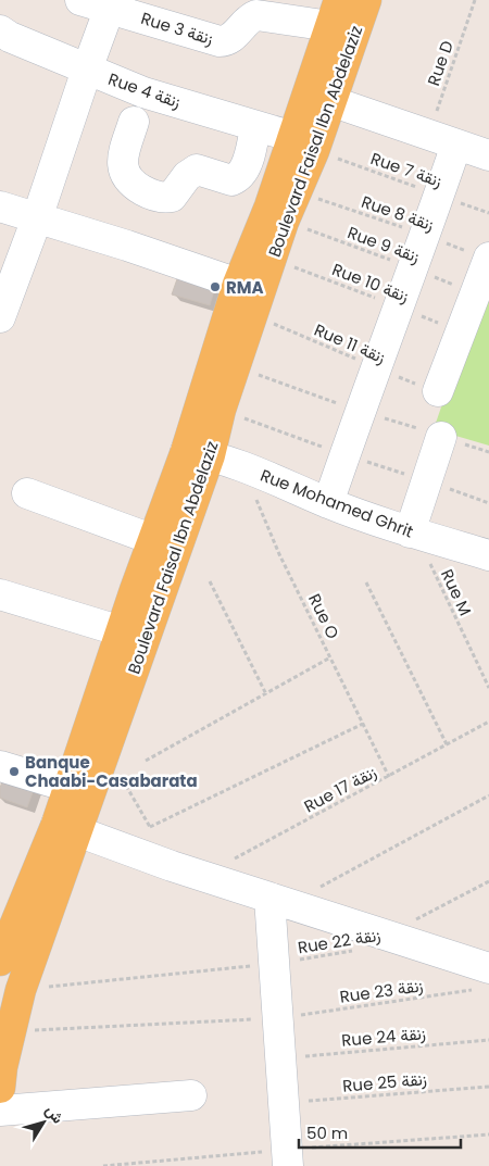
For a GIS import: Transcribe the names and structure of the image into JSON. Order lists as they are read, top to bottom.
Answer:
{
  "streets": {
    "main road": ["Boulevard Faisal Ibn Abdelaziz"],
    "street": ["Rue 3 زنقة", "Rue 4 زنقة", "Rue Mohamed Ghrit"],
    "path": [
      "Rue D",
      "Rue 7 زنقة",
      "Rue 8 زنقة",
      "Rue 9 زنقة",
      "Rue 10 زنقة",
      "Rue 11 زنقة",
      "Rue M",
      "Rue O",
      "Rue 17 زنقة",
      "Rue 22 زنقة",
      "Rue 23 زنقة",
      "Rue 24 زنقة",
      "Rue 25 زنقة"
    ]
  },
  "crossings": [
    ["Rue 3 زنقة", "Boulevard Faisal Ibn Abdelaziz"],
    ["Rue 4 زنقة", "Boulevard Faisal Ibn Abdelaziz"],
    ["Rue 4 زنقة", "Rue 7 زنقة"],
    ["Boulevard Faisal Ibn Abdelaziz", "Rue 7 زنقة"],
    ["Boulevard Faisal Ibn Abdelaziz", "Rue 8 زنقة"],
    ["Boulevard Faisal Ibn Abdelaziz", "Rue 9 زنقة"],
    ["Boulevard Faisal Ibn Abdelaziz", "Rue 10 زنقة"],
    ["Boulevard Faisal Ibn Abdelaziz", "Rue 11 زنقة"],
    ["Boulevard Faisal Ibn Abdelaziz", "Rue Mohamed Ghrit"],
    ["Boulevard Faisal Ibn Abdelaziz", "Rue 22 زنقة"],
    ["Boulevard Faisal Ibn Abdelaziz", "Rue 23 زنقة"],
    ["Rue Mohamed Ghrit", "Rue M"],
    ["Rue Mohamed Ghrit", "Rue O"],
    ["Rue O", "Rue 17 زنقة"]
  ],
  "places": ["RMA", "Banque Chaabi-Casabarata"],
  "scale_bar": "50 m",
  "north": "top right"
}
